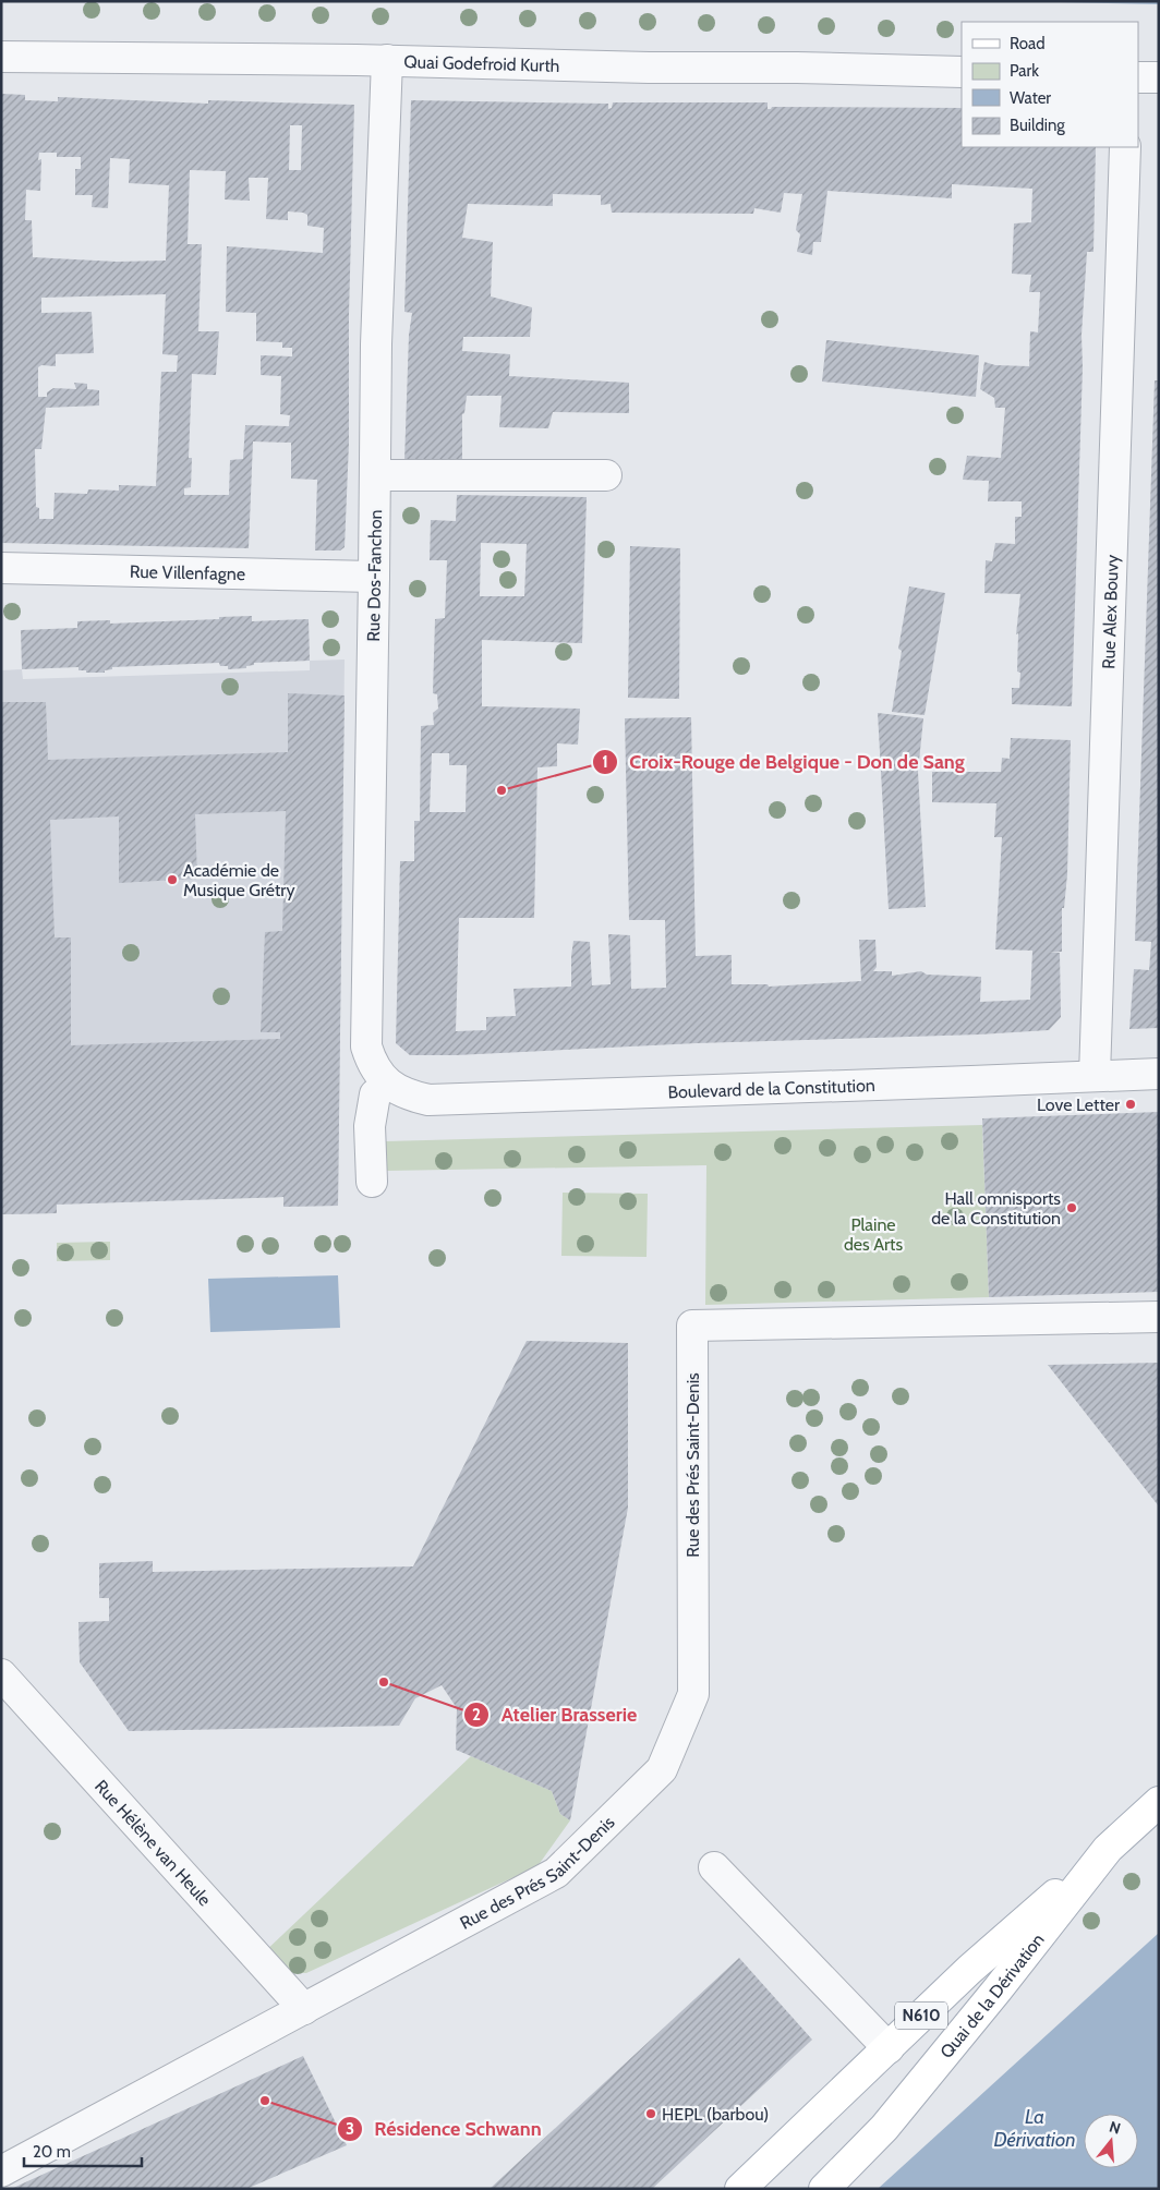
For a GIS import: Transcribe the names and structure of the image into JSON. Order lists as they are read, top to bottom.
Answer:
{
  "streets": {
    "main road": ["Quai de la Dérivation", "N610"],
    "street": [
      "Quai Godefroid Kurth",
      "Rue Villenfagne",
      "Rue Dos-Fanchon",
      "Rue Alex Bouvy",
      "Boulevard de la Constitution",
      "Rue des Prés Saint-Denis",
      "Rue Hélène van Heule"
    ]
  },
  "crossings": [
    ["Quai Godefroid Kurth", "Rue Dos-Fanchon"],
    ["Rue Villenfagne", "Rue Dos-Fanchon"],
    ["Rue Dos-Fanchon", "Boulevard de la Constitution"],
    ["Rue Alex Bouvy", "Boulevard de la Constitution"],
    ["Rue des Prés Saint-Denis", "Rue Hélène van Heule"],
    ["Quai de la Dérivation", "N610"]
  ],
  "water": ["La Dérivation"],
  "parks": ["Plaine des Arts"],
  "places": [
    "Croix-Rouge de Belgique - Don de Sang",
    "Académie de Musique Grétry",
    "Love Letter",
    "Hall omnisports de la Constitution",
    "Atelier Brasserie",
    "Résidence Schwann",
    "HEPL (barbou)"
  ],
  "legend": [
    "Road",
    "Park",
    "Water",
    "Building"
  ],
  "scale_bar": "20 m",
  "north": "top"
}
